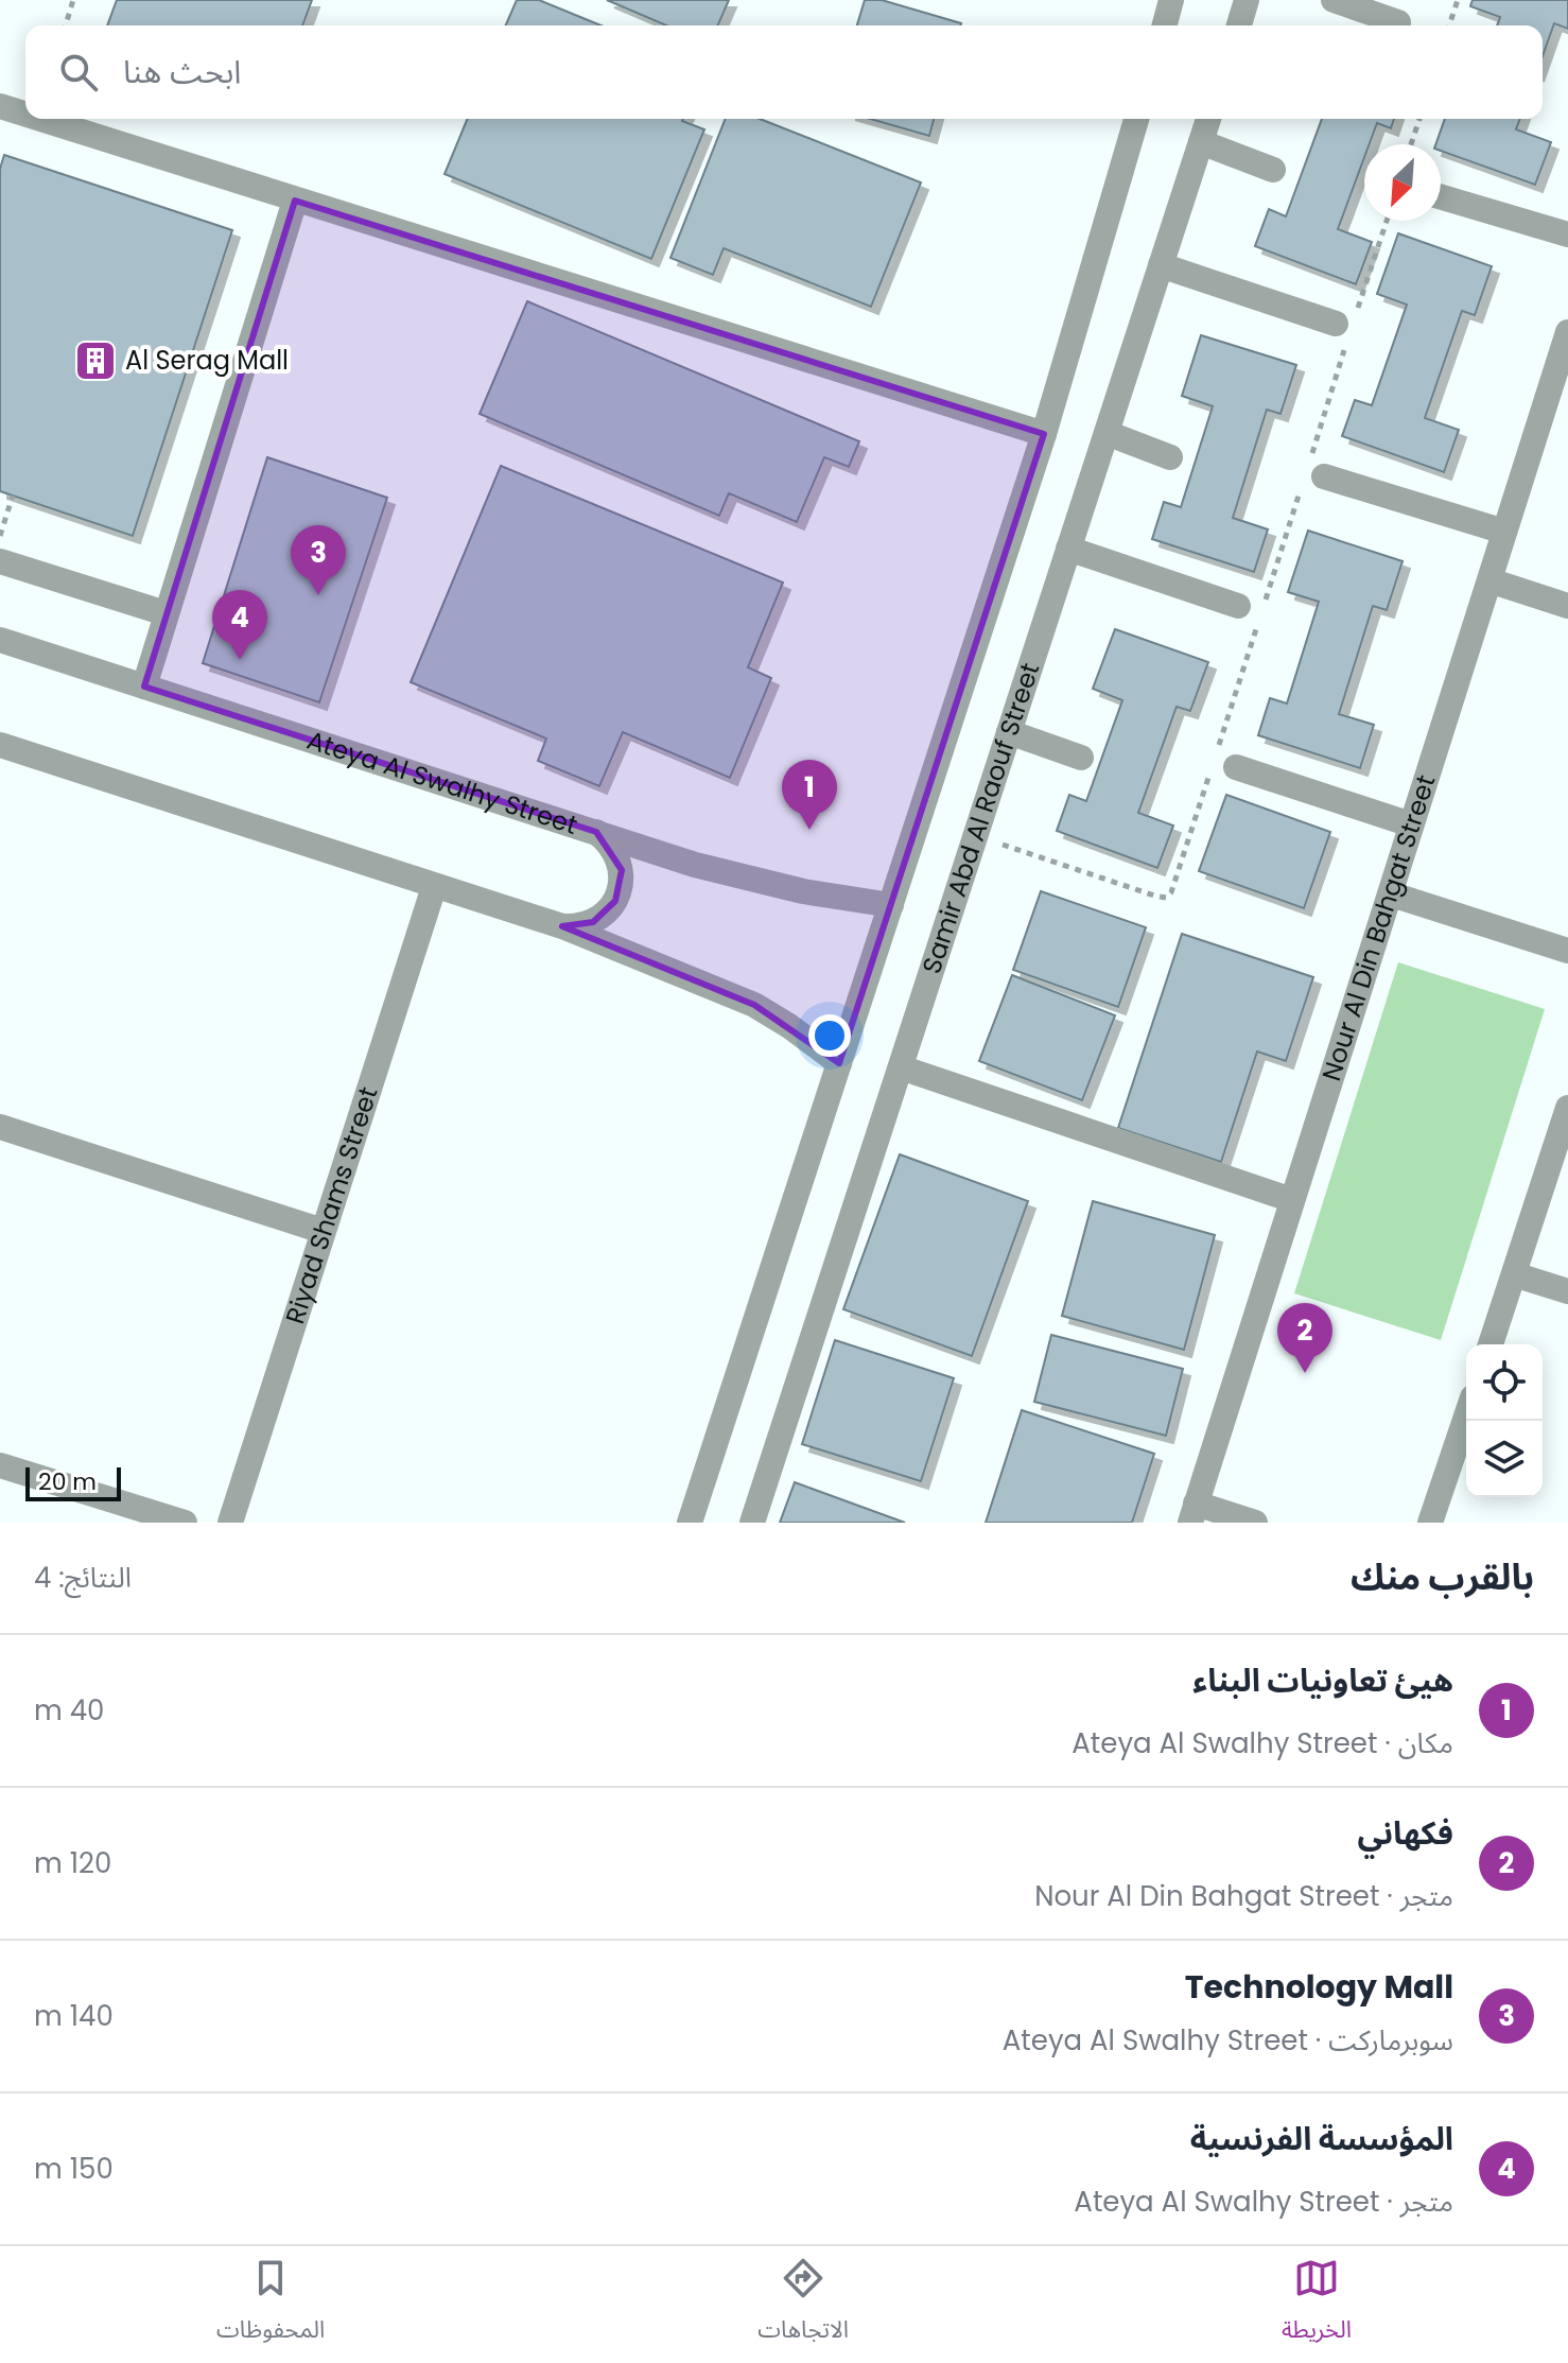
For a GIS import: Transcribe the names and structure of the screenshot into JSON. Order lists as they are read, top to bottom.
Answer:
{
  "streets": {
    "street": [
      "Ateya Al Swalhy Street",
      "Samir Abd Al Raouf Street",
      "Nour Al Din Bahgat Street",
      "Riyad Shams Street"
    ]
  },
  "places": {
    "building": ["Al Serag Mall"]
  },
  "scale_bar": "20 m",
  "north": "bottom left",
  "page": {
    "search": "ابحث هنا",
    "pins": [
      "3",
      "4",
      "1",
      "2"
    ],
    "scale": "20 m",
    "heading": ["بالقرب منك", "النتائج: 4"],
    "list": [
      {
        "mark": "1",
        "name": "هيئ تعاونيات البناء",
        "note": "مكان · Ateya Al Swalhy Street",
        "value": "40 m"
      },
      {
        "mark": "2",
        "name": "فكهاني",
        "note": "متجر · Nour Al Din Bahgat Street",
        "value": "120 m"
      },
      {
        "mark": "3",
        "name": "Technology Mall",
        "note": "سوبرماركت · Ateya Al Swalhy Street",
        "value": "140 m"
      },
      {
        "mark": "4",
        "name": "المؤسسة الفرنسية",
        "note": "متجر · Ateya Al Swalhy Street",
        "value": "150 m"
      }
    ],
    "nav": ["الخريطة", "الاتجاهات", "المحفوظات"]
  }
}
